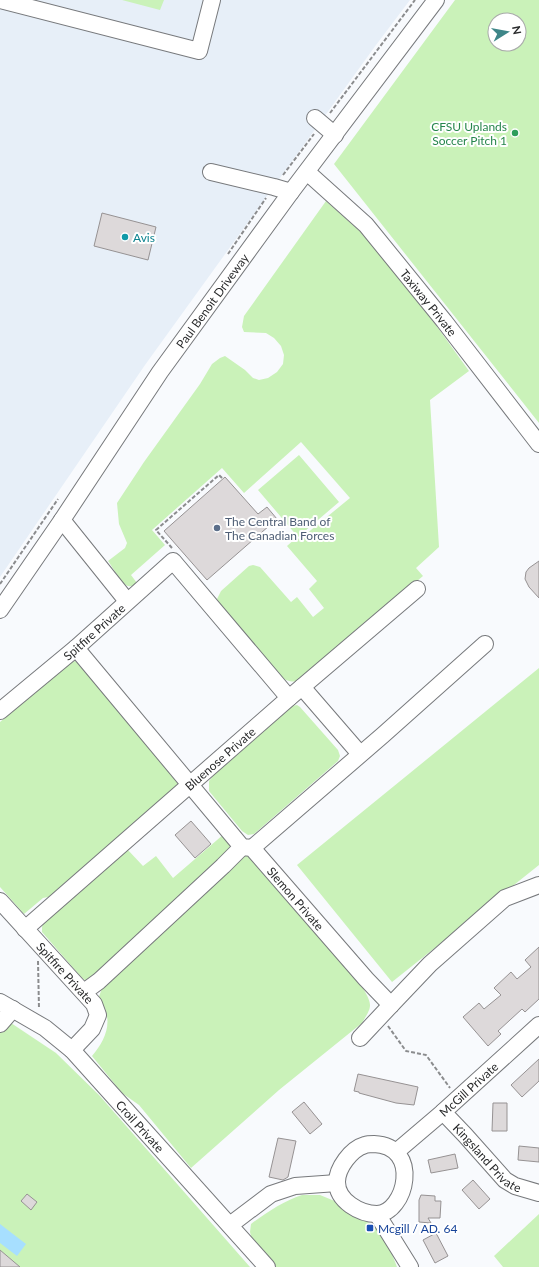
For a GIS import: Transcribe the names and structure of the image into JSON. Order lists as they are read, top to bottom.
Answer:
{
  "streets": {
    "street": [
      "Paul Benoit Driveway",
      "Taxiway Private",
      "Spitfire Private",
      "Bluenose Private",
      "Slemon Private",
      "McGill Private",
      "Croil Private",
      "Kingsland Private"
    ]
  },
  "crossings": [
    ["Paul Benoit Driveway", "Taxiway Private"],
    ["Paul Benoit Driveway", "Spitfire Private"],
    ["Spitfire Private", "Bluenose Private"],
    ["Spitfire Private", "Slemon Private"],
    ["Spitfire Private", "Croil Private"],
    ["Bluenose Private", "Slemon Private"],
    ["McGill Private", "Kingsland Private"]
  ],
  "places": {
    "other": ["CFSU Uplands Soccer Pitch 1", "Avis", "The Central Band of The Canadian Forces"],
    "transit": ["Mcgill / AD. 64"]
  },
  "north": "right"
}
